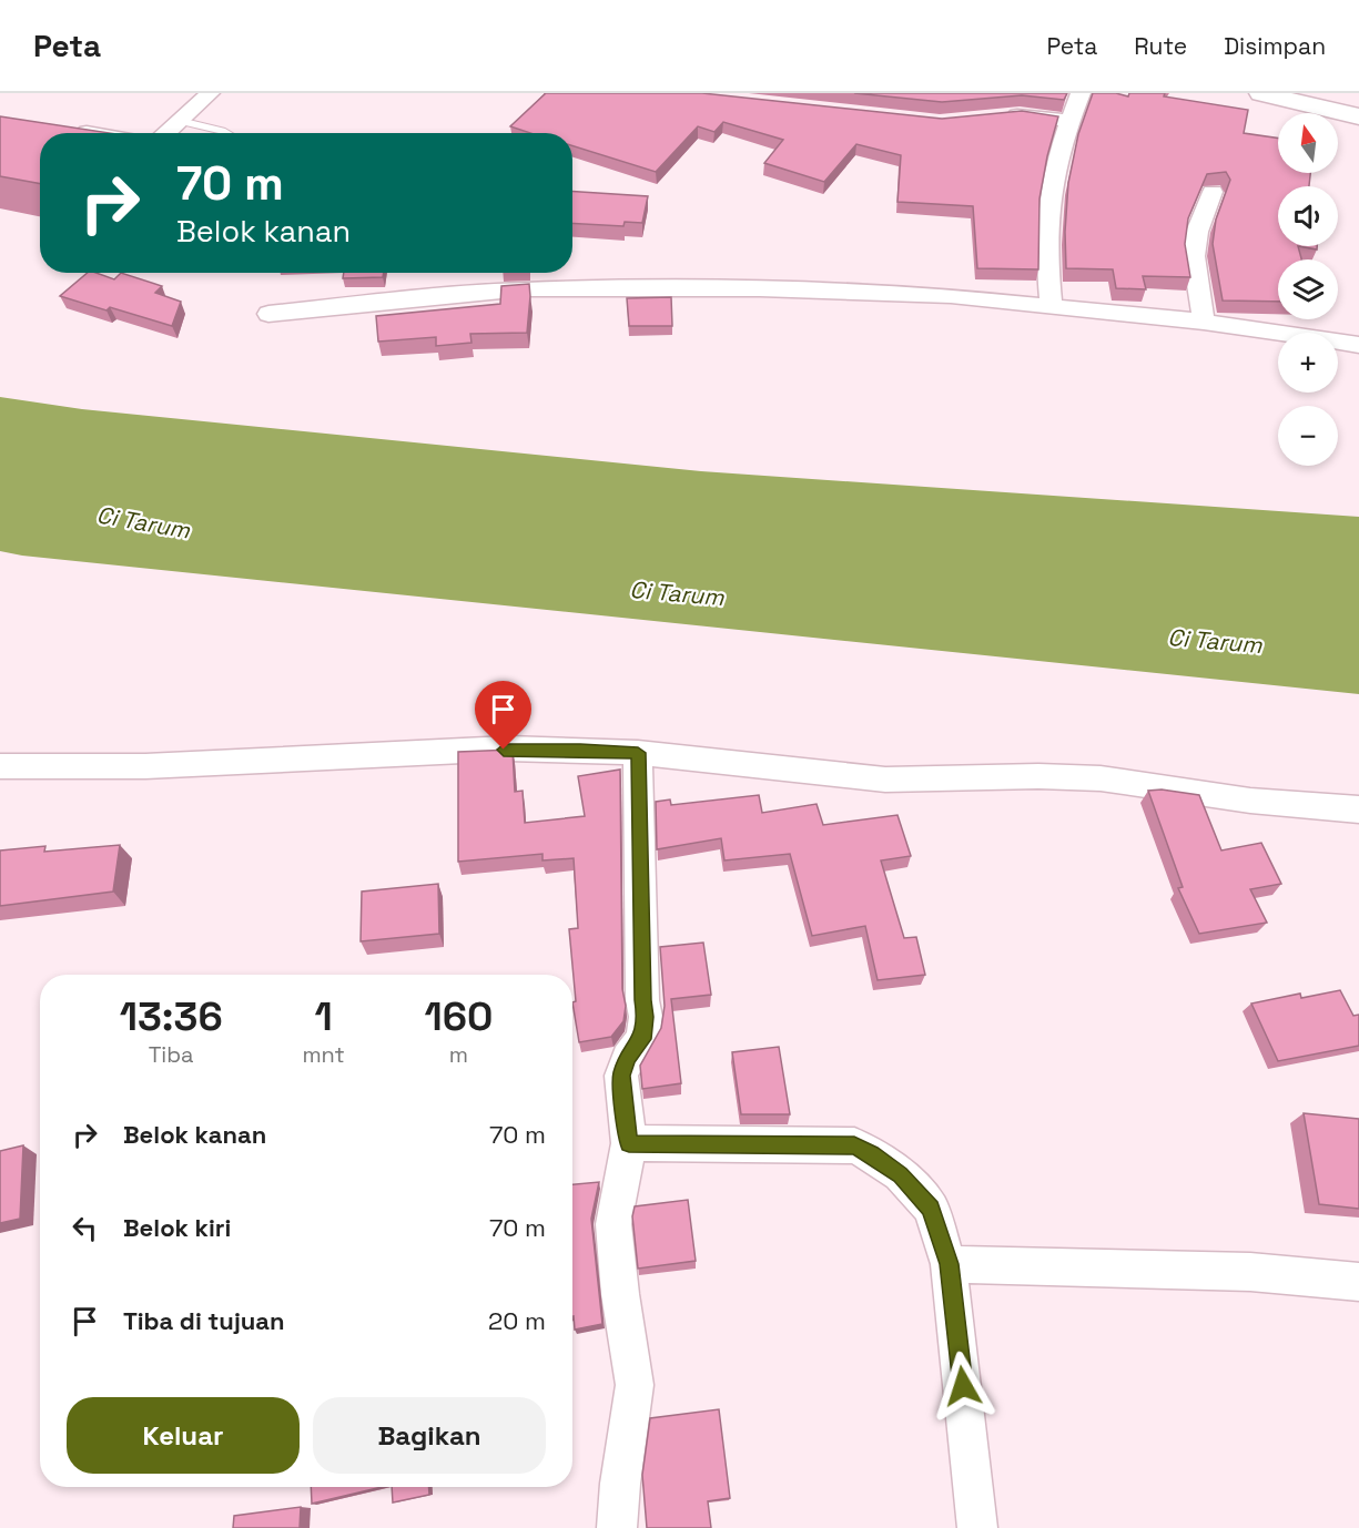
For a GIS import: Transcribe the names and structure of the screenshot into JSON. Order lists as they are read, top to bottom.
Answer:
{
  "water": ["Ci Tarum"],
  "north": "top",
  "page": {
    "header": "Peta",
    "nav": ["Peta", "Rute", "Disimpan"],
    "map_buttons": ["+", "−"],
    "turn": ["70 m", "Belok kanan"],
    "eta": [
      "13:36",
      "Tiba",
      "1",
      "mnt",
      "160",
      "m"
    ],
    "list": [
      {
        "name": "Belok kanan",
        "value": "70 m"
      },
      {
        "name": "Belok kiri",
        "value": "70 m"
      },
      {
        "name": "Tiba di tujuan",
        "value": "20 m"
      }
    ],
    "buttons": ["Keluar", "Bagikan"]
  }
}
